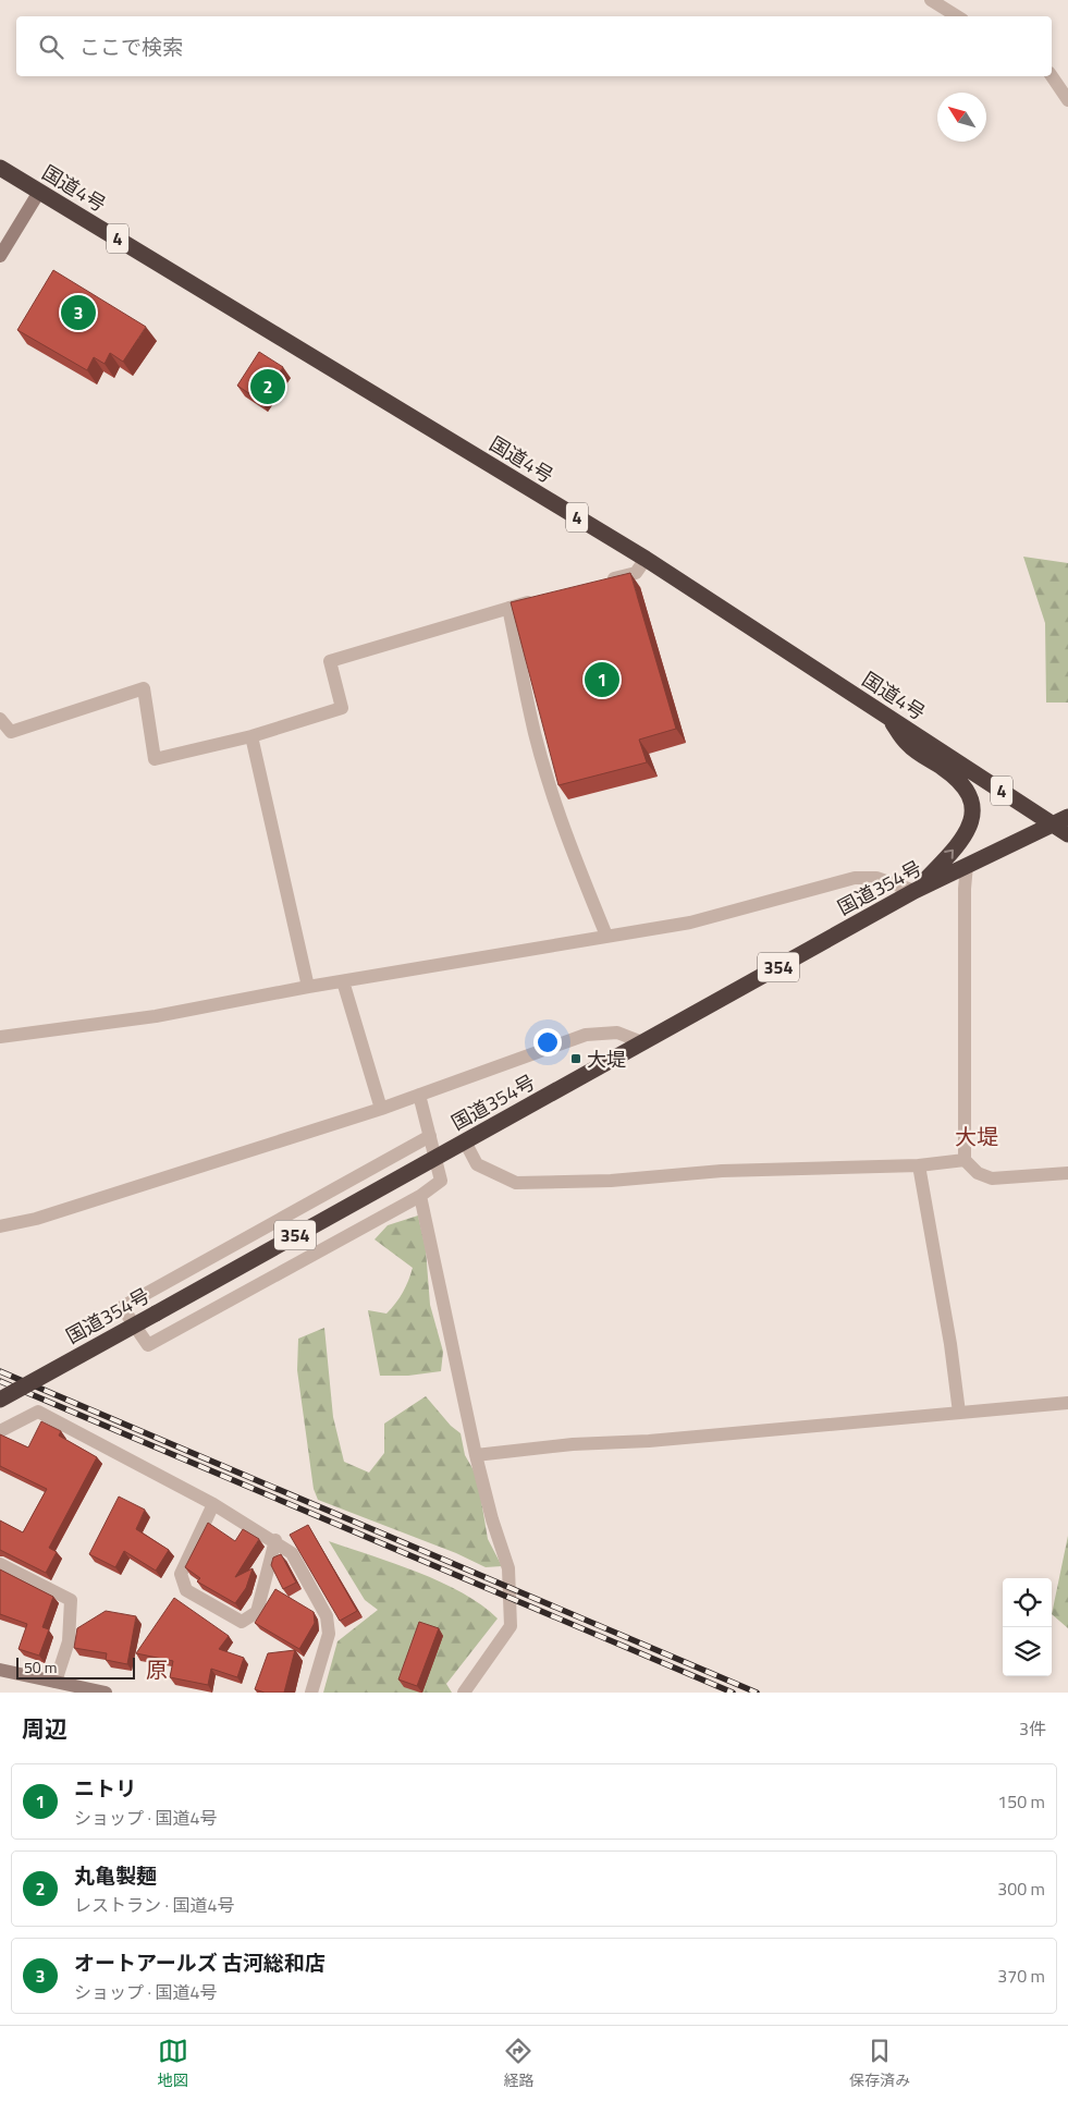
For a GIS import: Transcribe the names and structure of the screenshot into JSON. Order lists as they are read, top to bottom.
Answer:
{
  "streets": {
    "highway": [
      "国道4号",
      "4",
      "国道354号",
      "354"
    ]
  },
  "crossings": [
    ["国道4号", "国道354号"]
  ],
  "districts": ["大堤", "原"],
  "places": {
    "transit": ["大堤"]
  },
  "scale_bar": "50 m",
  "north": "top left",
  "page": {
    "search": "ここで検索",
    "pins": ["3", "2", "1"],
    "scale": "50 m",
    "heading": ["周辺", "3件"],
    "list": [
      {
        "mark": "1",
        "name": "ニトリ",
        "note": "ショップ · 国道4号",
        "value": "150 m"
      },
      {
        "mark": "2",
        "name": "丸亀製麺",
        "note": "レストラン · 国道4号",
        "value": "300 m"
      },
      {
        "mark": "3",
        "name": "オートアールズ 古河総和店",
        "note": "ショップ · 国道4号",
        "value": "370 m"
      }
    ],
    "nav": ["地図", "経路", "保存済み"]
  }
}
